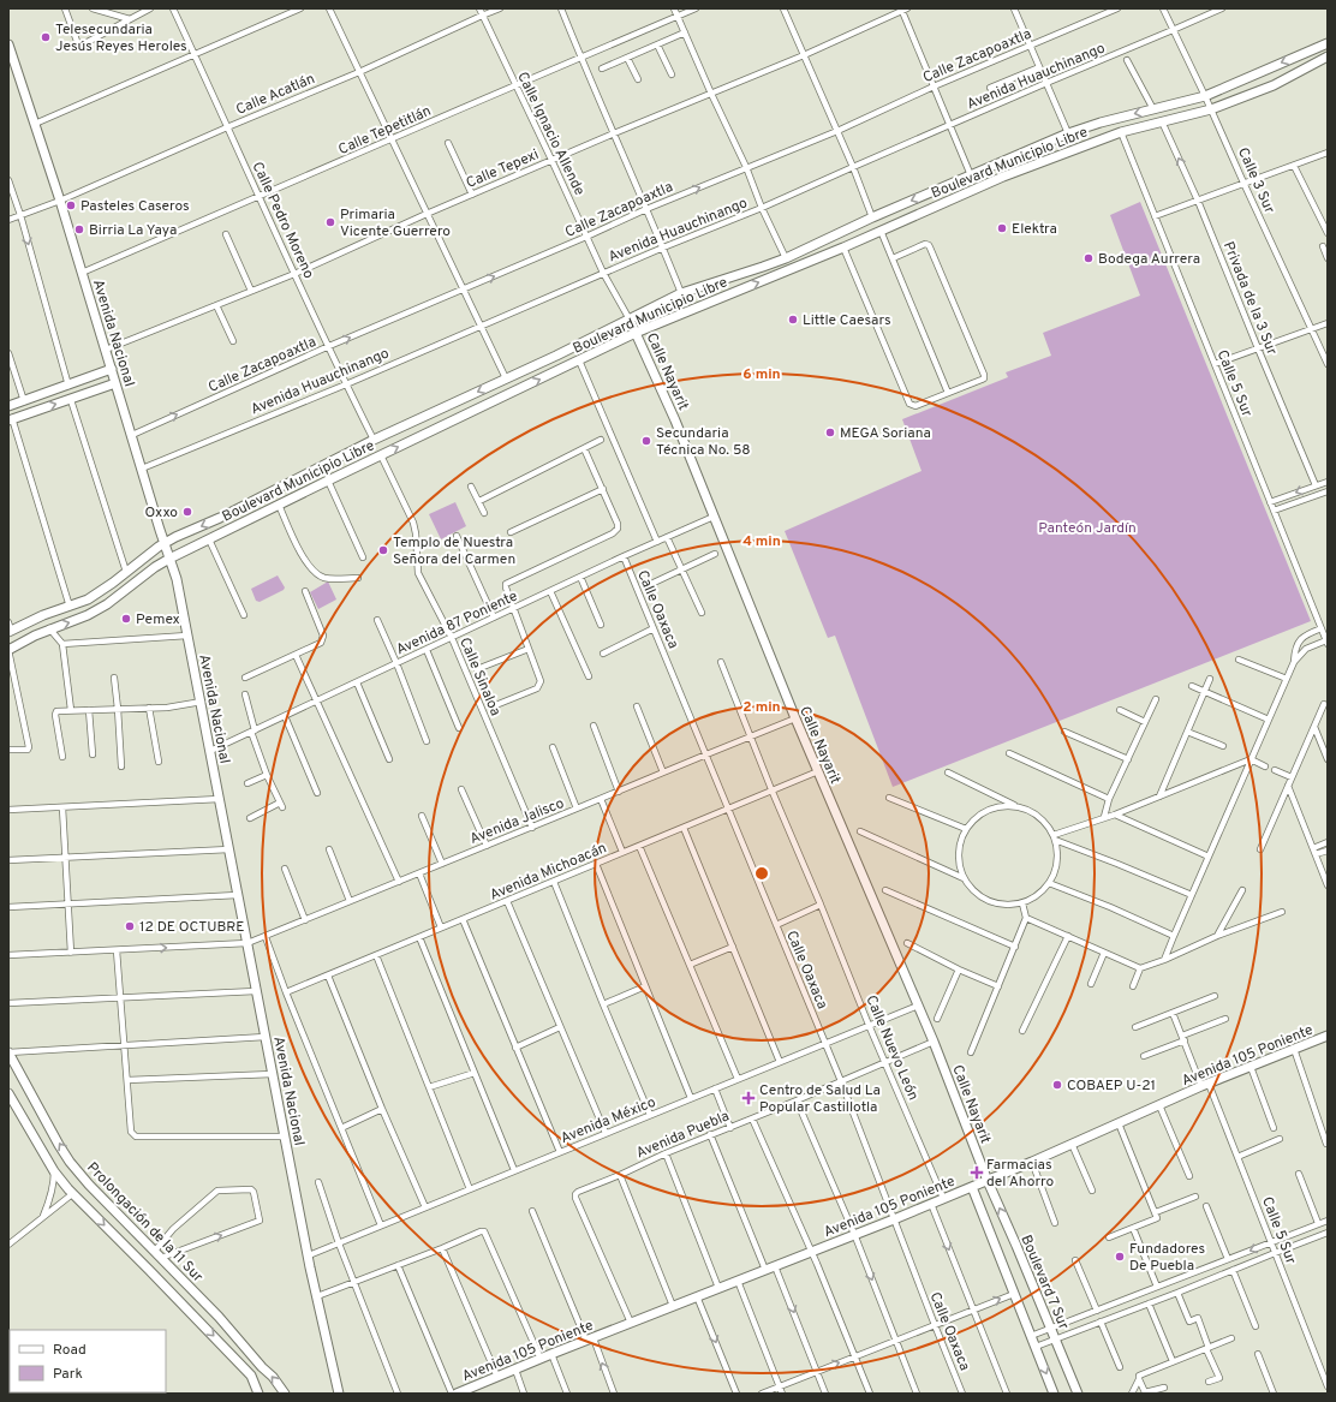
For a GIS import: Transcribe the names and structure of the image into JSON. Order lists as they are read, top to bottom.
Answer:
{
  "streets": {
    "main road": [
      "Boulevard Municipio Libre",
      "Avenida Nacional",
      "Calle Nayarit",
      "Avenida 105 Poniente",
      "Prolongación de la 11 Sur",
      "Boulevard 7 Sur"
    ],
    "street": [
      "Calle Zacapoaxtla",
      "Avenida Huauchinango",
      "Calle Acatlán",
      "Calle Tepetitlán",
      "Calle Ignacio Allende",
      "Calle Tepexi",
      "Calle 3 Sur",
      "Calle Pedro Moreno",
      "Privada de la 3 Sur",
      "Calle 5 Sur",
      "Calle Oaxaca",
      "Avenida 87 Poniente",
      "Calle Sinaloa",
      "Avenida Jalisco",
      "Avenida Michoacán",
      "Calle Nuevo León",
      "Avenida México",
      "Avenida Puebla"
    ]
  },
  "crossings": [
    ["Calle Zacapoaxtla", "Calle Ignacio Allende"],
    ["Calle Zacapoaxtla", "Calle Pedro Moreno"],
    ["Calle Zacapoaxtla", "Avenida Nacional"],
    ["Avenida Huauchinango", "Calle Ignacio Allende"],
    ["Avenida Huauchinango", "Calle 3 Sur"],
    ["Avenida Huauchinango", "Calle Pedro Moreno"],
    ["Avenida Huauchinango", "Avenida Nacional"],
    ["Calle Acatlán", "Calle Ignacio Allende"],
    ["Calle Acatlán", "Calle Pedro Moreno"],
    ["Calle Acatlán", "Avenida Nacional"],
    ["Calle Tepetitlán", "Calle Ignacio Allende"],
    ["Calle Tepetitlán", "Calle Pedro Moreno"],
    ["Calle Tepetitlán", "Avenida Nacional"],
    ["Calle Ignacio Allende", "Boulevard Municipio Libre"],
    ["Calle Ignacio Allende", "Calle Tepexi"],
    ["Calle Ignacio Allende", "Calle Nayarit"],
    ["Boulevard Municipio Libre", "Calle 3 Sur"],
    ["Boulevard Municipio Libre", "Calle Pedro Moreno"],
    ["Boulevard Municipio Libre", "Privada de la 3 Sur"],
    ["Boulevard Municipio Libre", "Avenida Nacional"],
    ["Boulevard Municipio Libre", "Calle Nayarit"],
    ["Boulevard Municipio Libre", "Calle 5 Sur"],
    ["Boulevard Municipio Libre", "Calle Sinaloa"],
    ["Calle Tepexi", "Calle Pedro Moreno"],
    ["Calle Tepexi", "Avenida Nacional"],
    ["Avenida Nacional", "Avenida 87 Poniente"],
    ["Avenida Nacional", "Avenida Jalisco"],
    ["Avenida Nacional", "Avenida México"],
    ["Calle Nayarit", "Avenida 87 Poniente"],
    ["Calle Nayarit", "Avenida Jalisco"],
    ["Calle Nayarit", "Avenida Michoacán"],
    ["Calle Nayarit", "Avenida 105 Poniente"],
    ["Calle Nayarit", "Avenida México"],
    ["Calle Nayarit", "Avenida Puebla"],
    ["Calle Nayarit", "Boulevard 7 Sur"],
    ["Calle 5 Sur", "Avenida 105 Poniente"],
    ["Calle Oaxaca", "Avenida 87 Poniente"],
    ["Calle Oaxaca", "Avenida Jalisco"],
    ["Calle Oaxaca", "Avenida Michoacán"],
    ["Calle Oaxaca", "Avenida 105 Poniente"],
    ["Calle Oaxaca", "Avenida México"],
    ["Calle Oaxaca", "Avenida Puebla"],
    ["Avenida 87 Poniente", "Calle Sinaloa"],
    ["Calle Sinaloa", "Avenida Jalisco"],
    ["Avenida Jalisco", "Calle Nuevo León"],
    ["Avenida Michoacán", "Calle Nuevo León"],
    ["Calle Nuevo León", "Avenida 105 Poniente"],
    ["Calle Nuevo León", "Avenida México"],
    ["Calle Nuevo León", "Avenida Puebla"],
    ["Avenida 105 Poniente", "Avenida Puebla"],
    ["Avenida 105 Poniente", "Boulevard 7 Sur"]
  ],
  "one_way": ["Calle Zacapoaxtla"],
  "parks": ["Panteón Jardín"],
  "places": {
    "other": [
      "Telesecundaria Jesús Reyes Heroles",
      "Pasteles Caseros",
      "Primaria Vicente Guerrero",
      "Elektra",
      "Birria La Yaya",
      "Bodega Aurrera",
      "Little Caesars",
      "MEGA Soriana",
      "Secundaria Técnica No. 58",
      "Oxxo",
      "Templo de Nuestra Señora del Carmen",
      "Pemex",
      "12 DE OCTUBRE",
      "COBAEP U-21",
      "Fundadores De Puebla"
    ],
    "health": ["Centro de Salud La Popular Castillotla", "Farmacias del Ahorro"]
  },
  "legend": ["Road", "Park"],
  "rings": ["6 min", "4 min", "2 min"]
}
